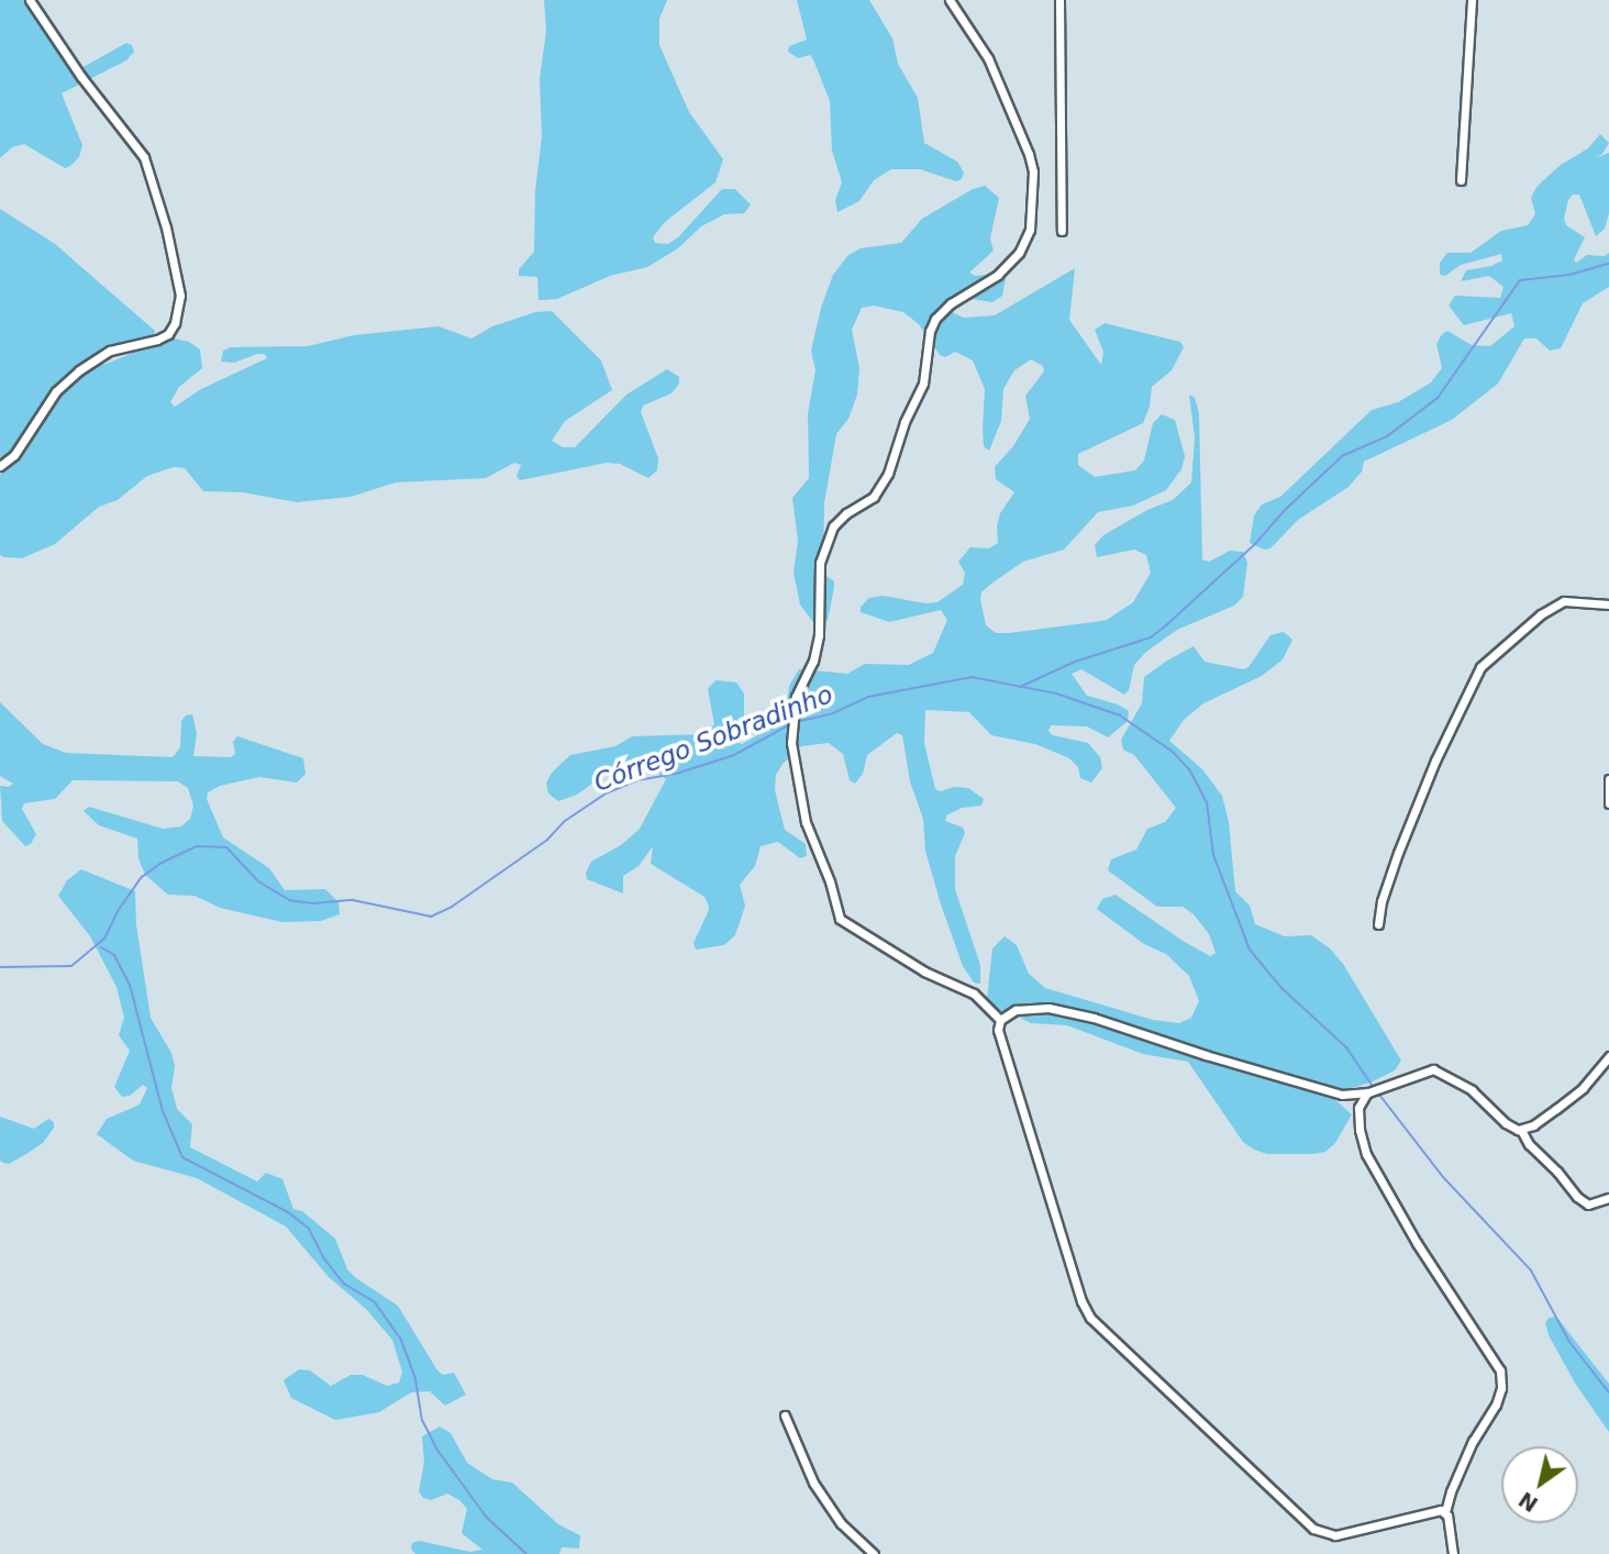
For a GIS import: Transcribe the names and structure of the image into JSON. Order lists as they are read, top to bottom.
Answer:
{
  "water": ["Córrego Sobradinho"],
  "north": "bottom left"
}
